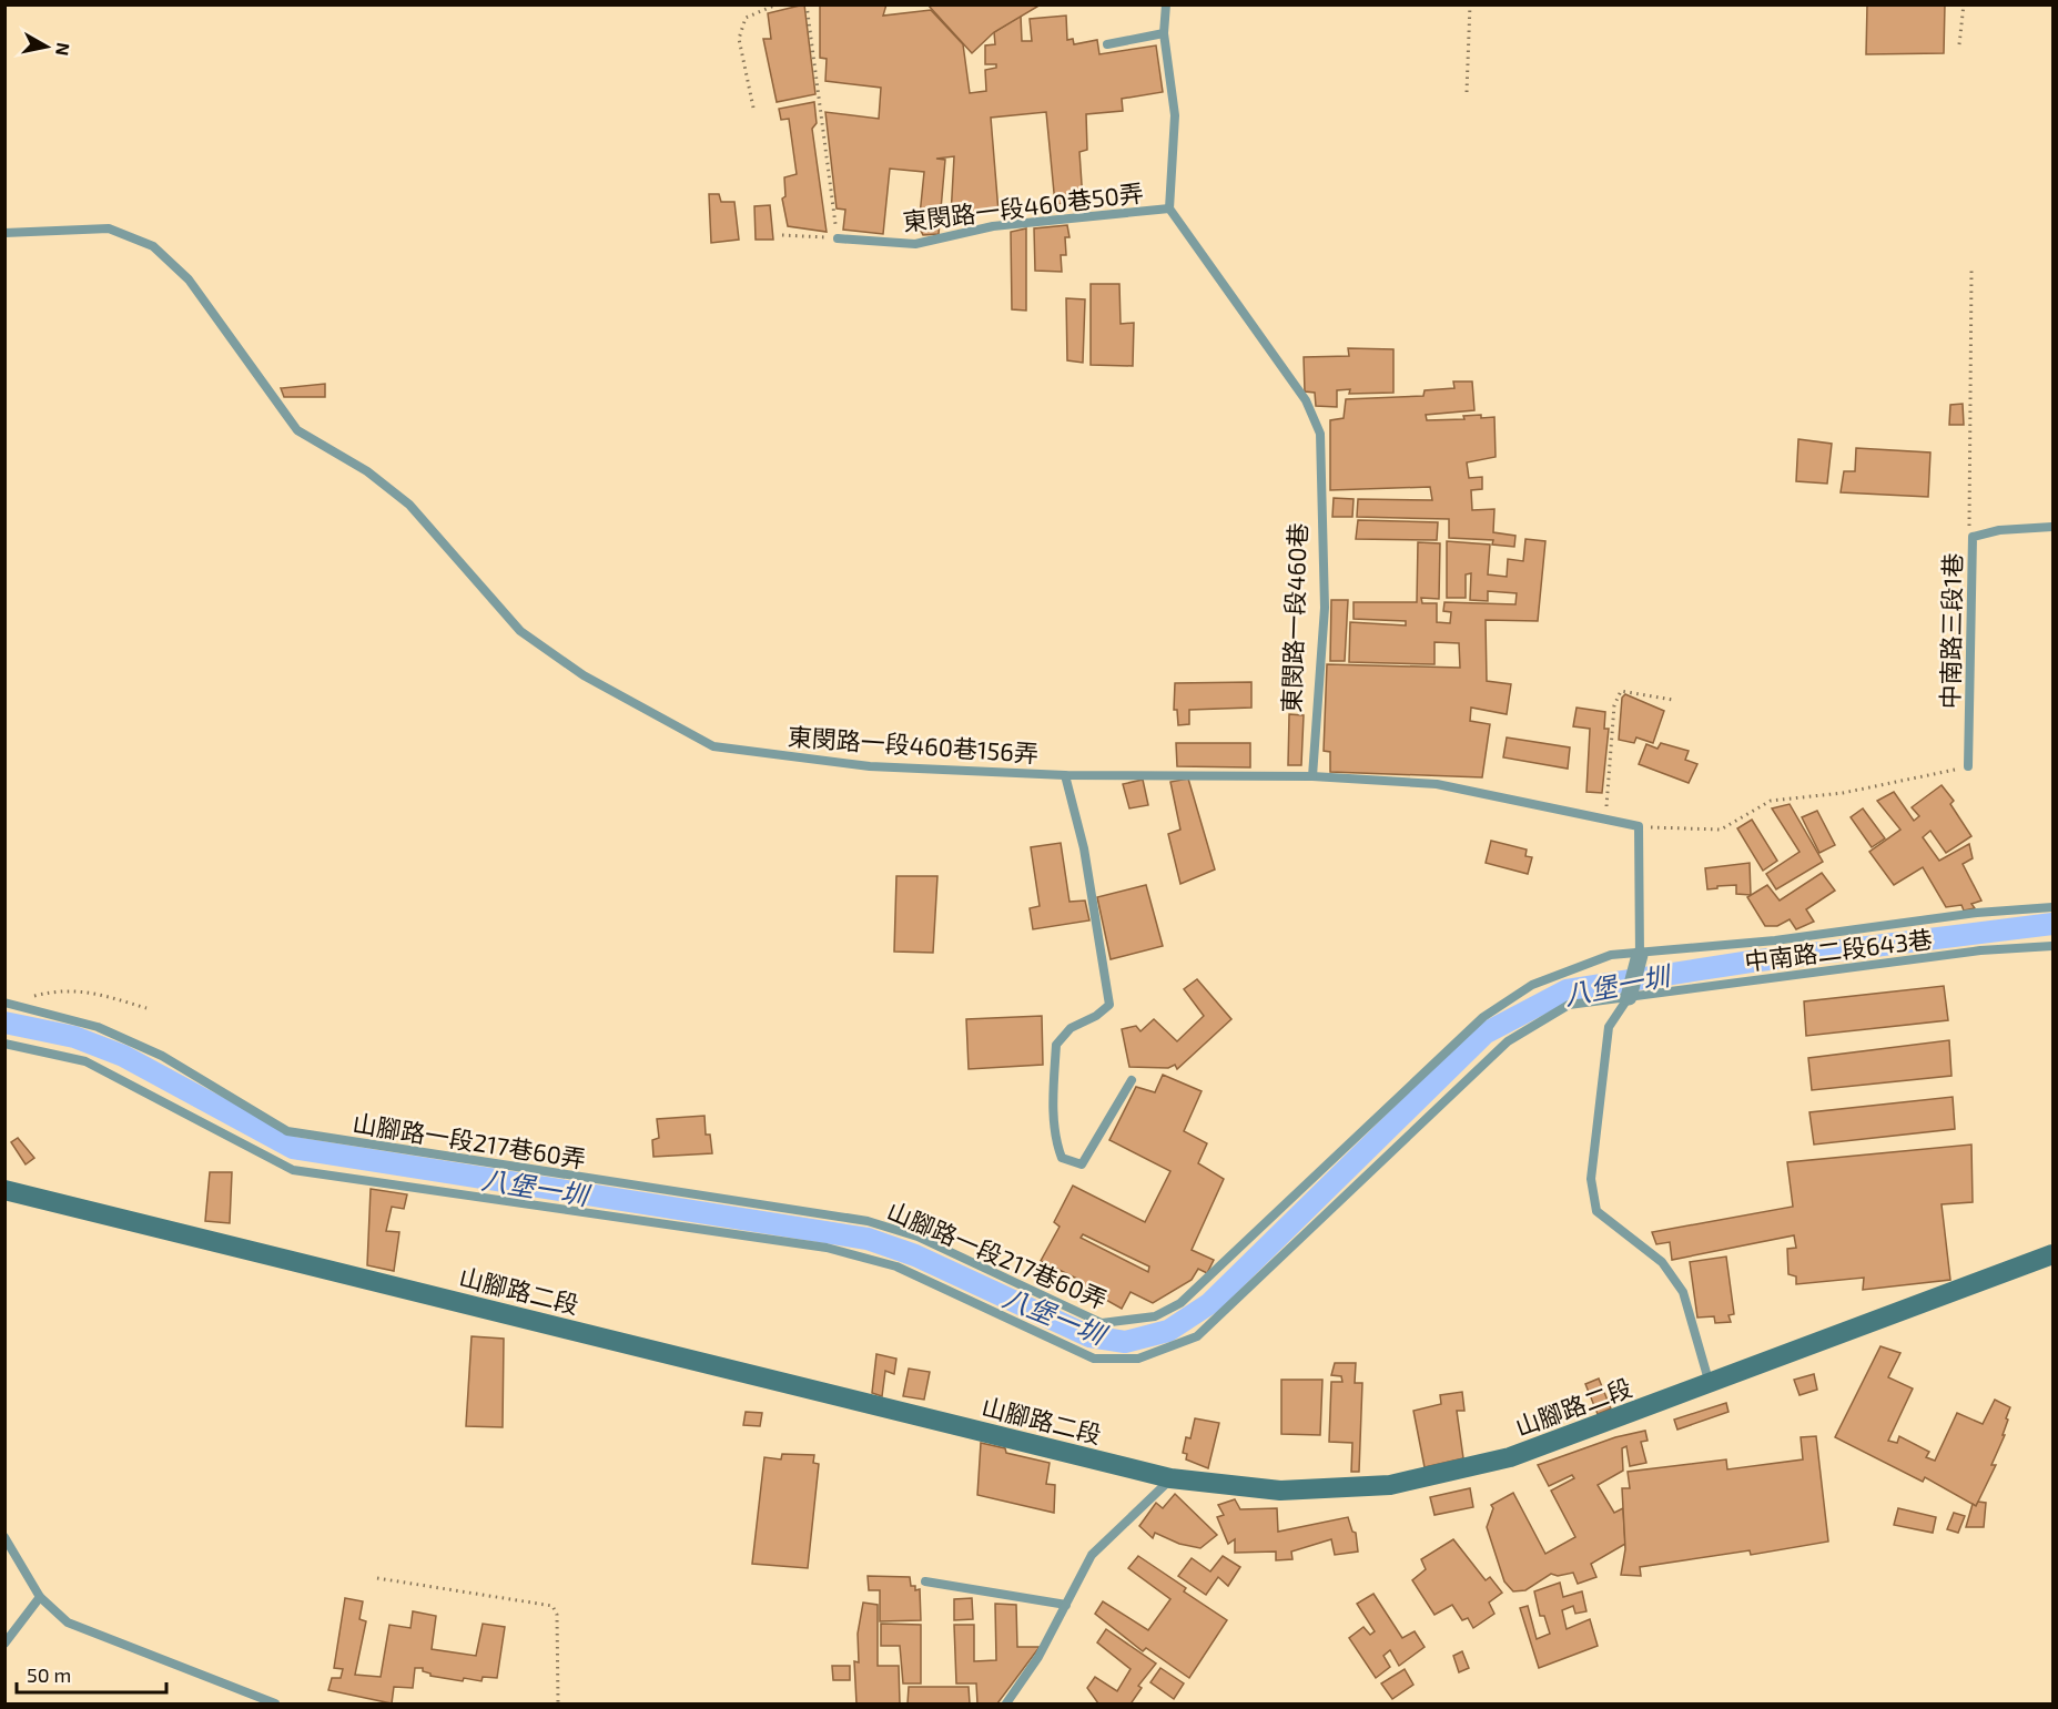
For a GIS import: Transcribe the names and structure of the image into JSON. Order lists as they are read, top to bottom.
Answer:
{
  "streets": {
    "main road": ["山腳路二段"],
    "lane": [
      "東閔路一段460巷50弄",
      "東閔路一段460巷",
      "中南路三段1巷",
      "東閔路一段460巷156弄",
      "中南路二段643巷",
      "山腳路一段217巷60弄"
    ]
  },
  "crossings": [
    ["東閔路一段460巷50弄", "東閔路一段460巷"],
    ["東閔路一段460巷", "東閔路一段460巷156弄"]
  ],
  "water": ["八堡一圳"],
  "scale_bar": "50 m",
  "north": "right"
}
